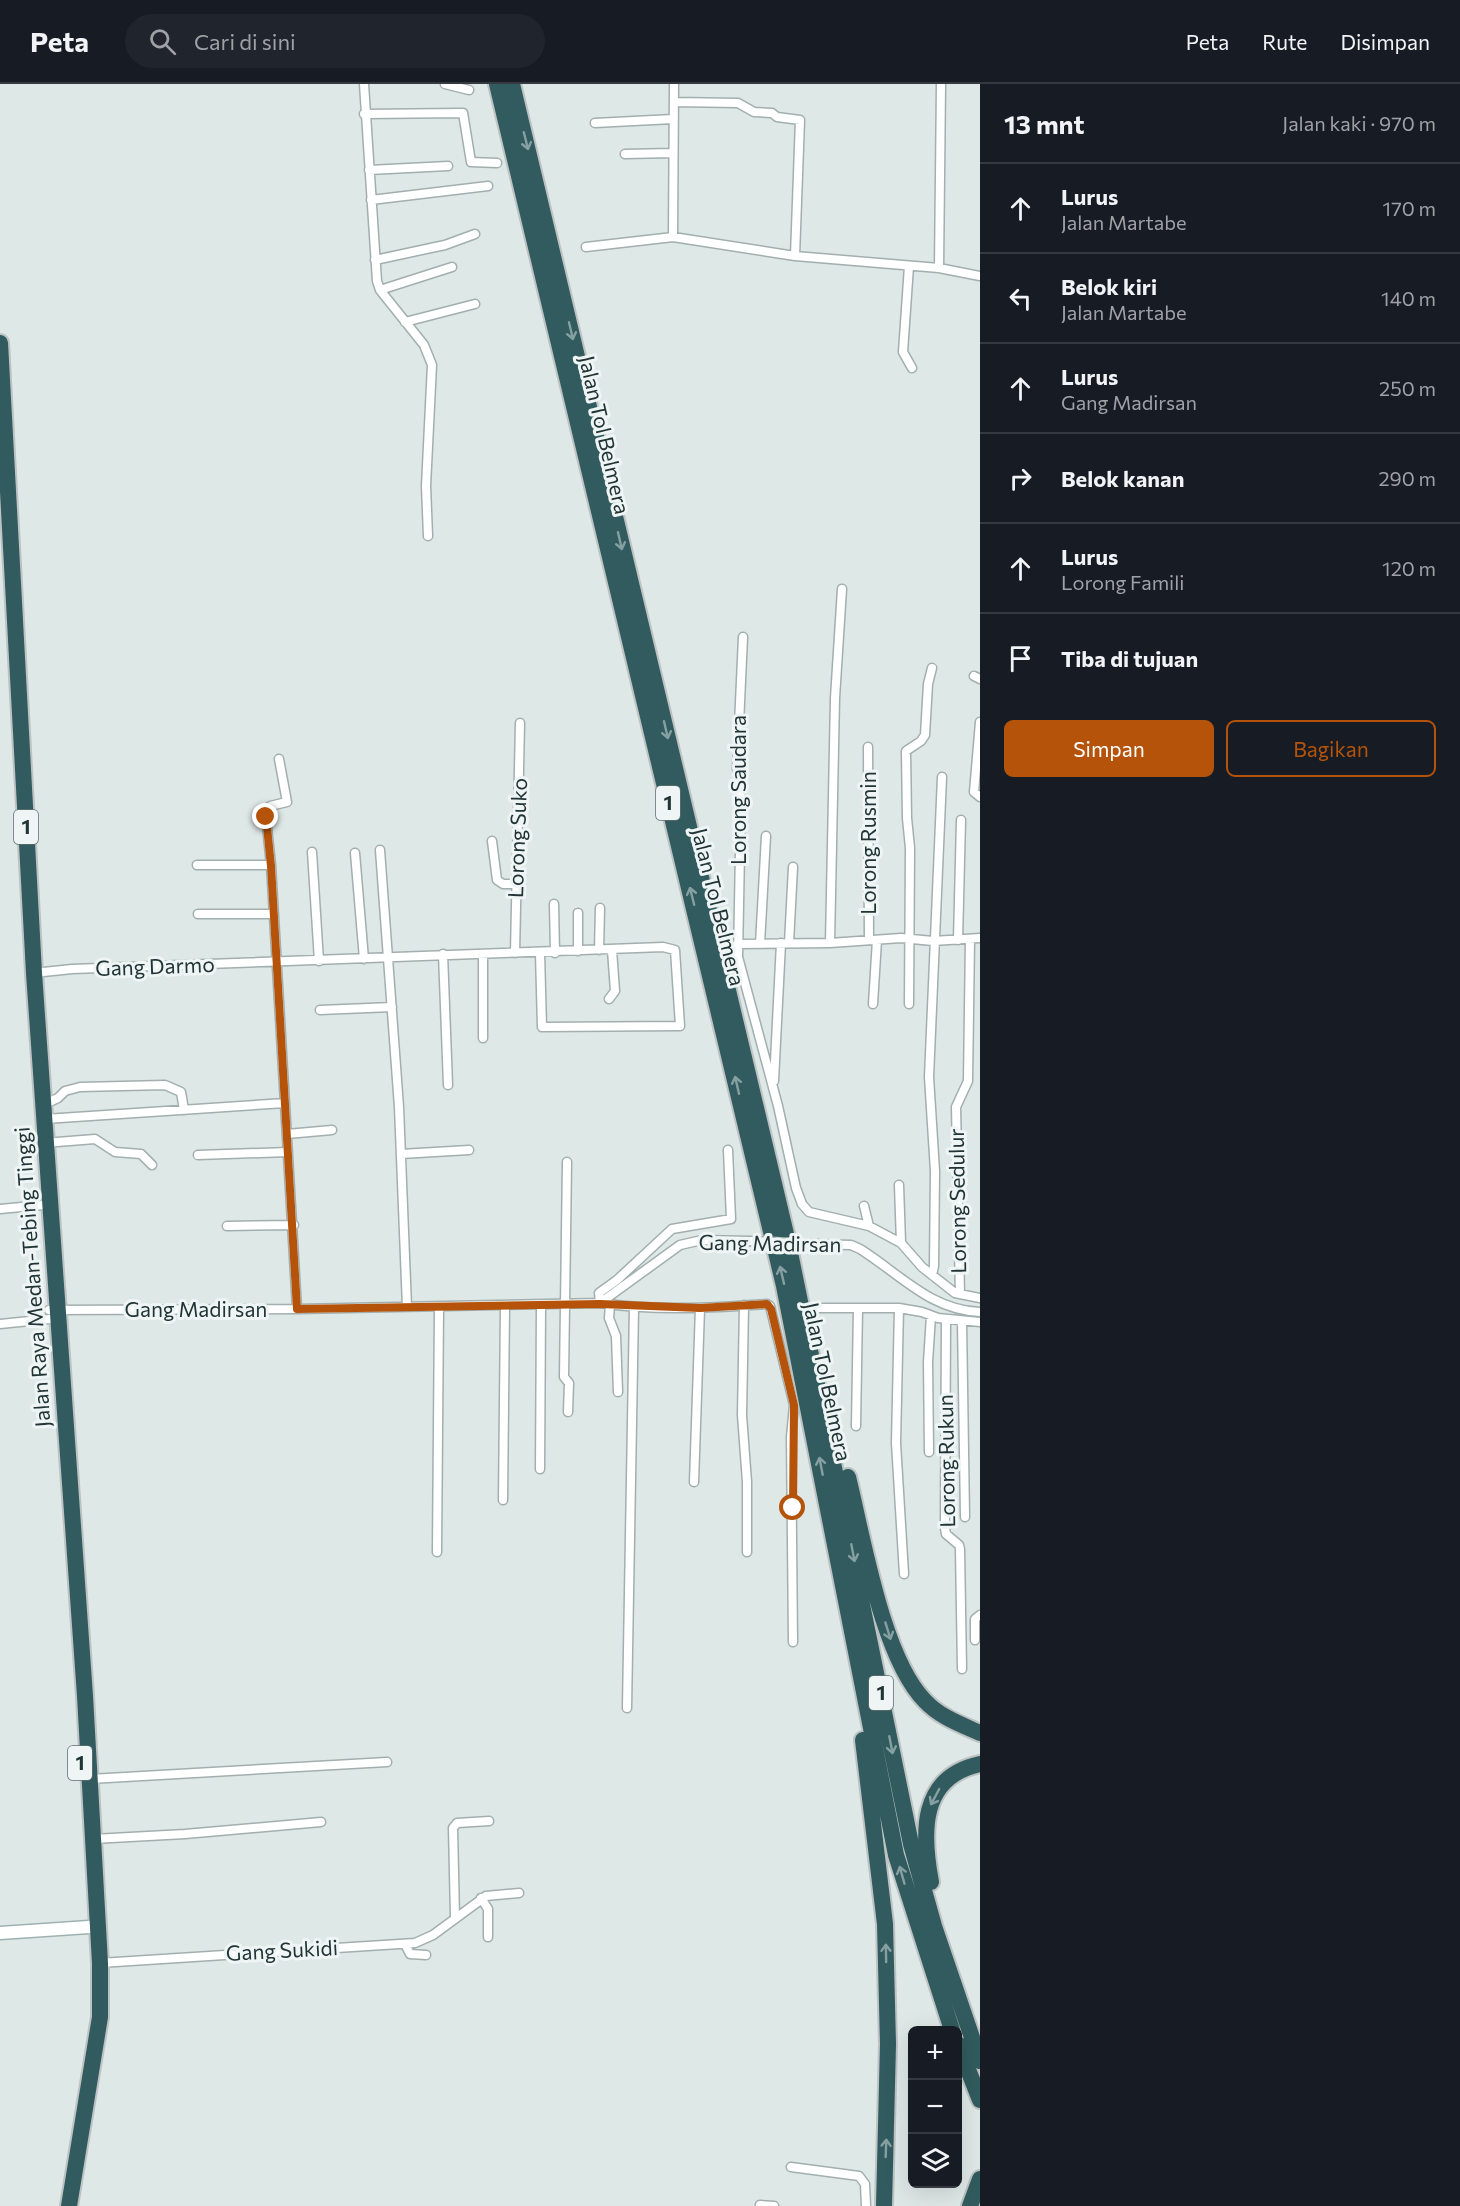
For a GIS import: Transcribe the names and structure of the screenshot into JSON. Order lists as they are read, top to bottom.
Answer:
{
  "streets": {
    "highway": ["Jalan Tol Belmera", "1", "Jalan Raya Medan-Tebing Tinggi"],
    "street": [
      "Lorong Saudara",
      "Lorong Suko",
      "Lorong Rusmin",
      "Gang Darmo",
      "Lorong Sedulur",
      "Gang Madirsan",
      "Lorong Rukun",
      "Gang Sukidi"
    ]
  },
  "crossings": [
    ["Jalan Tol Belmera", "1"],
    ["Lorong Suko", "Gang Darmo"],
    ["Gang Darmo", "Jalan Raya Medan-Tebing Tinggi"],
    ["Gang Madirsan", "Jalan Raya Medan-Tebing Tinggi"],
    ["Jalan Raya Medan-Tebing Tinggi", "Gang Sukidi"]
  ],
  "page": {
    "header": "Peta",
    "search": "Cari di sini",
    "nav": ["Peta", "Rute", "Disimpan"],
    "heading": ["13 mnt", "Jalan kaki · 970 m"],
    "list": [
      ["Lurus", "Jalan Martabe", "170 m"],
      ["Belok kiri", "Jalan Martabe", "140 m"],
      ["Lurus", "Gang Madirsan", "250 m"],
      ["Belok kanan", "290 m"],
      ["Lurus", "Lorong Famili", "120 m"],
      "Tiba di tujuan"
    ],
    "buttons": ["Simpan", "Bagikan"],
    "map_buttons": ["+", "−"]
  }
}
